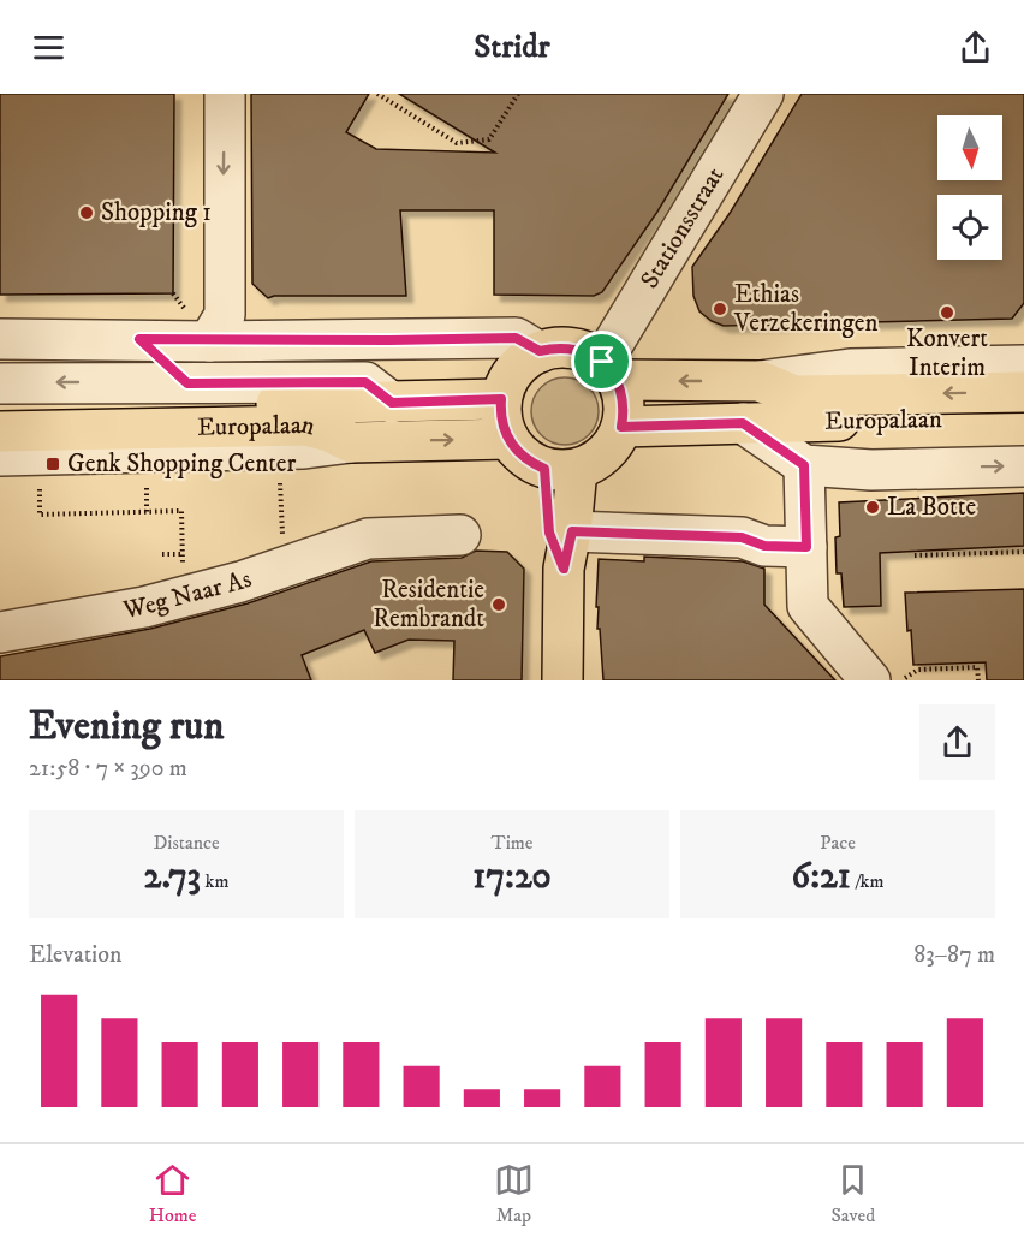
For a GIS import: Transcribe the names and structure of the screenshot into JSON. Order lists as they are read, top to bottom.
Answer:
{
  "streets": {
    "main road": ["Europalaan"],
    "street": ["Stationsstraat", "Weg Naar As"]
  },
  "crossings": [
    ["Stationsstraat", "Europalaan"]
  ],
  "places": {
    "other": [
      "Shopping 1",
      "Ethias Verzekeringen",
      "Konvert Interim",
      "La Botte",
      "Residentie Rembrandt"
    ],
    "transit": ["Genk Shopping Center"]
  },
  "north": "bottom",
  "page": {
    "header": "Stridr",
    "heading": ["Evening run", "21:58 · 7 × 390 m"],
    "stats": [
      ["Distance", "2.73 km"],
      ["Time", "17:20"],
      ["Pace", "6:21 /km"]
    ],
    "chart": ["Elevation", "83–87 m"],
    "tabs": ["Home", "Map", "Saved"]
  }
}
